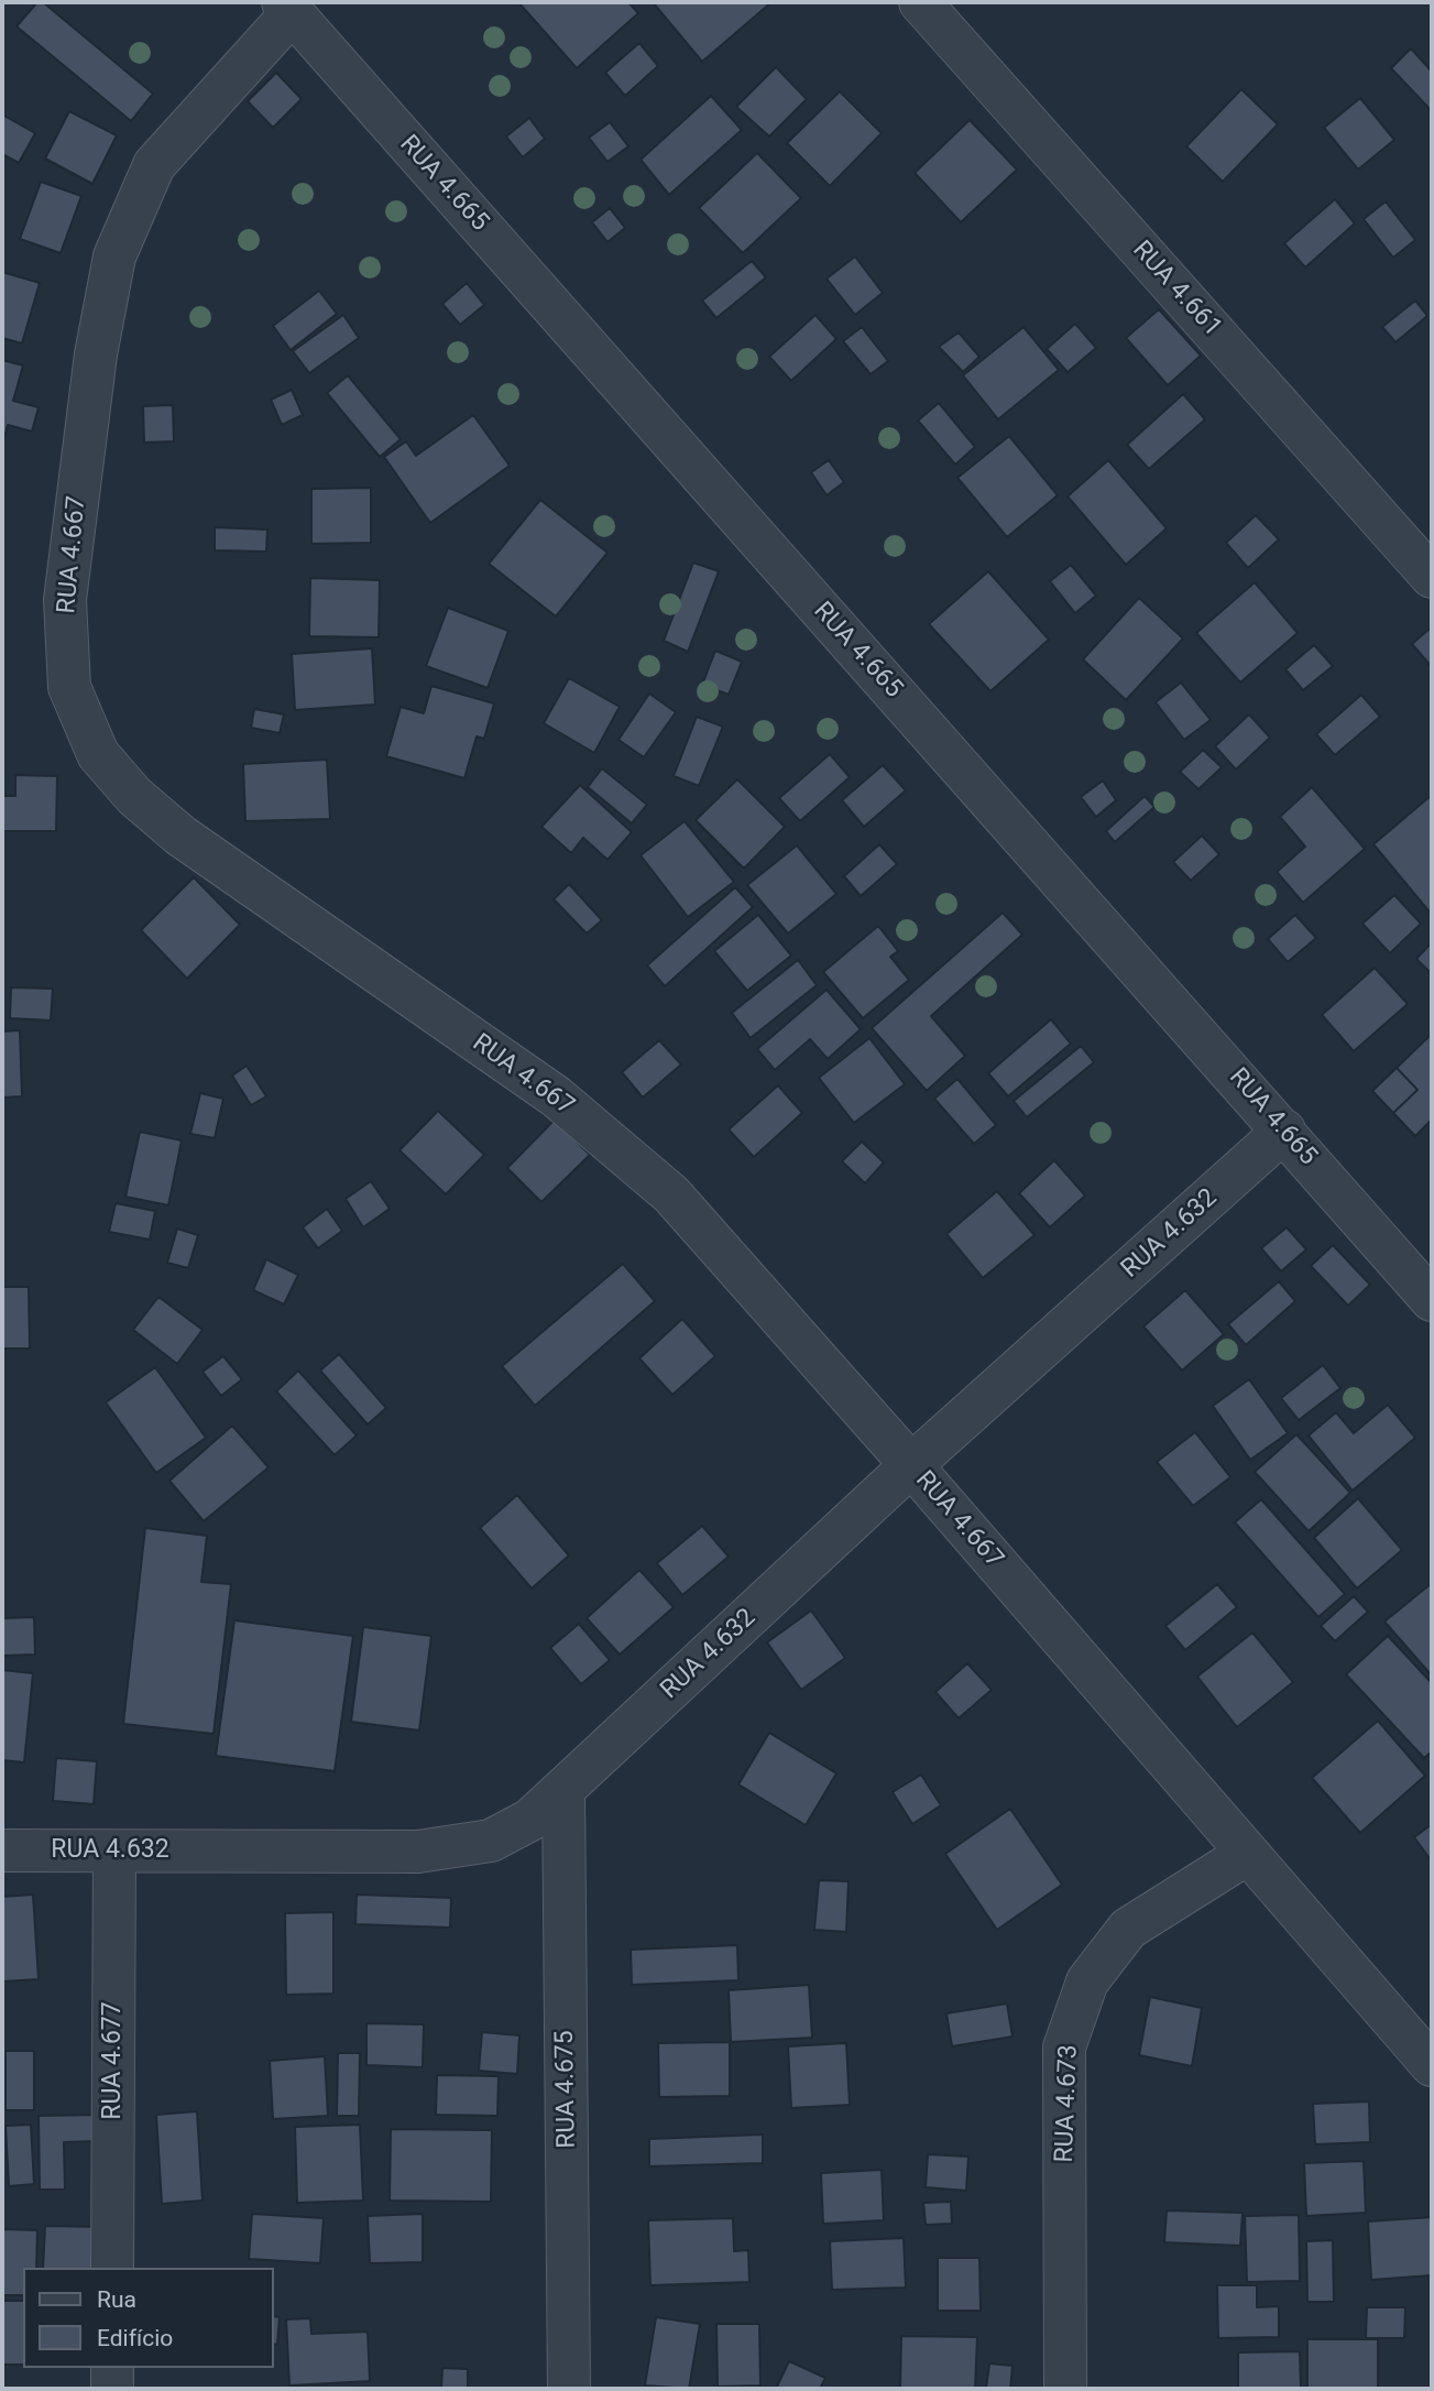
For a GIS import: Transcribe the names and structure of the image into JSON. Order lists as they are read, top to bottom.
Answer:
{
  "streets": {
    "street": [
      "RUA 4.665",
      "RUA 4.661",
      "RUA 4.667",
      "RUA 4.632",
      "RUA 4.677",
      "RUA 4.675",
      "RUA 4.673"
    ]
  },
  "crossings": [
    ["RUA 4.665", "RUA 4.667"],
    ["RUA 4.665", "RUA 4.632"],
    ["RUA 4.667", "RUA 4.632"],
    ["RUA 4.667", "RUA 4.673"],
    ["RUA 4.632", "RUA 4.677"],
    ["RUA 4.632", "RUA 4.675"]
  ],
  "legend": ["Rua", "Edifício"]
}
